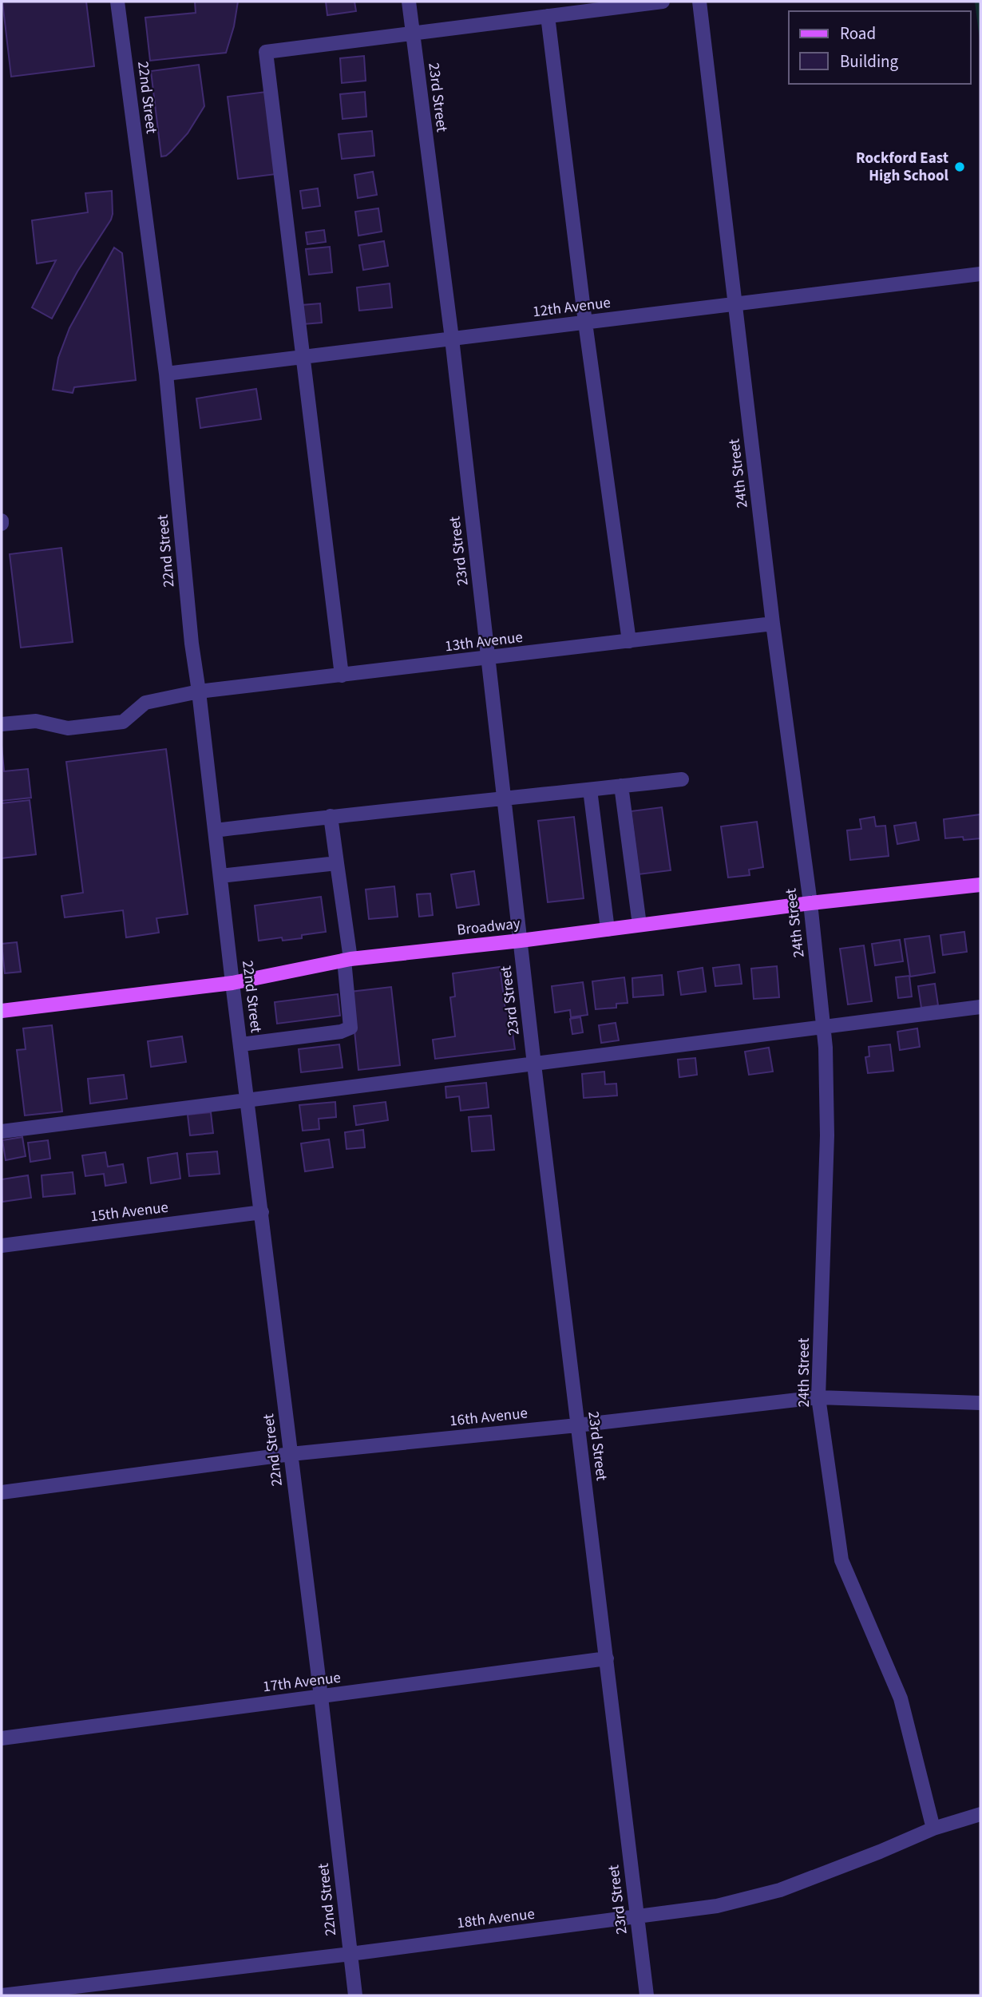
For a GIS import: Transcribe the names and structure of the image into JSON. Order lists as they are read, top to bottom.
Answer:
{
  "streets": {
    "main road": ["Broadway"],
    "street": [
      "22nd Street",
      "23rd Street",
      "12th Avenue",
      "24th Street",
      "13th Avenue",
      "15th Avenue",
      "16th Avenue",
      "17th Avenue",
      "18th Avenue"
    ]
  },
  "crossings": [
    ["22nd Street", "12th Avenue"],
    ["22nd Street", "13th Avenue"],
    ["22nd Street", "Broadway"],
    ["22nd Street", "15th Avenue"],
    ["22nd Street", "16th Avenue"],
    ["22nd Street", "17th Avenue"],
    ["22nd Street", "18th Avenue"],
    ["23rd Street", "12th Avenue"],
    ["23rd Street", "13th Avenue"],
    ["23rd Street", "Broadway"],
    ["23rd Street", "16th Avenue"],
    ["23rd Street", "17th Avenue"],
    ["23rd Street", "18th Avenue"],
    ["12th Avenue", "24th Street"],
    ["24th Street", "13th Avenue"],
    ["24th Street", "Broadway"],
    ["24th Street", "16th Avenue"],
    ["24th Street", "18th Avenue"]
  ],
  "places": ["Rockford East High School"],
  "legend": ["Road", "Building"]
}
